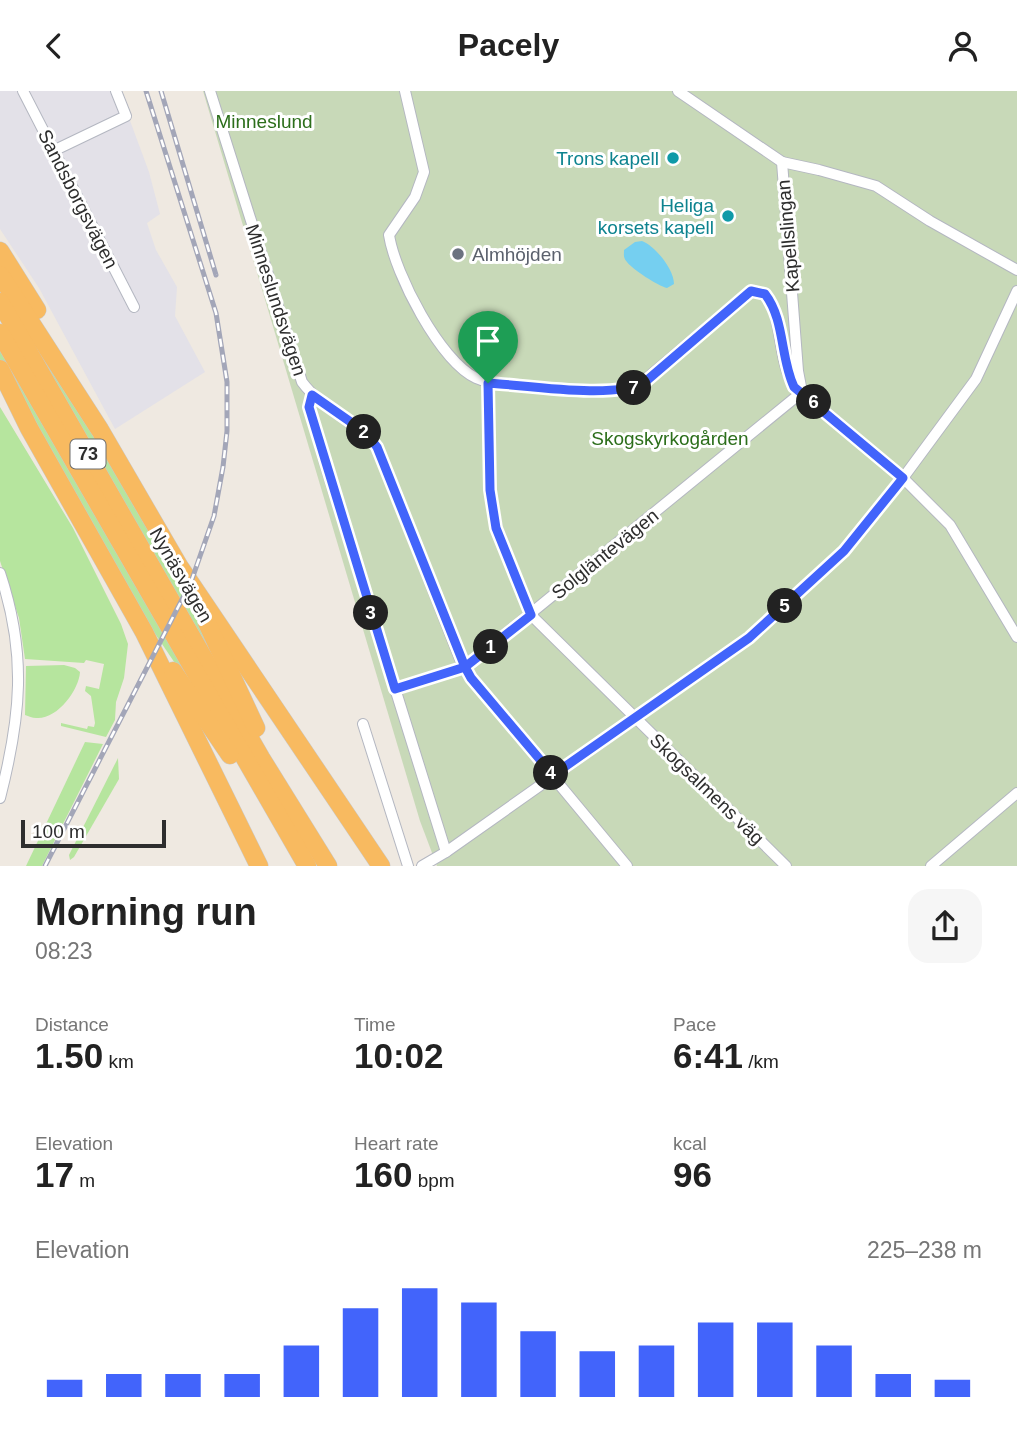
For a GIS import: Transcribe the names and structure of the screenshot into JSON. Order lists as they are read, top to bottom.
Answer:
{
  "streets": {
    "highway": ["73", "Nynäsvägen"],
    "street": [
      "Sandsborgsvägen",
      "Kapellslingan",
      "Minneslundsvägen",
      "Solgläntevägen",
      "Skogsalmens väg"
    ]
  },
  "crossings": [
    ["Kapellslingan", "Solgläntevägen"],
    ["Kapellslingan", "Skogsalmens väg"],
    ["Minneslundsvägen", "Solgläntevägen"],
    ["Solgläntevägen", "Skogsalmens väg"]
  ],
  "parks": ["Minneslund", "Skogskyrkogården"],
  "places": ["Trons kapell", "Heliga korsets kapell", "Almhöjden"],
  "scale_bar": "100 m",
  "page": {
    "header": "Pacely",
    "pins": [
      "7",
      "6",
      "2",
      "5",
      "3",
      "1",
      "4"
    ],
    "scale": "100 m",
    "heading": ["Morning run", "08:23"],
    "stats": [
      ["Distance", "1.50 km"],
      ["Time", "10:02"],
      ["Pace", "6:41 /km"],
      ["Elevation", "17 m"],
      ["Heart rate", "160 bpm"],
      ["kcal", "96"]
    ],
    "chart": ["Elevation", "225–238 m"]
  }
}
